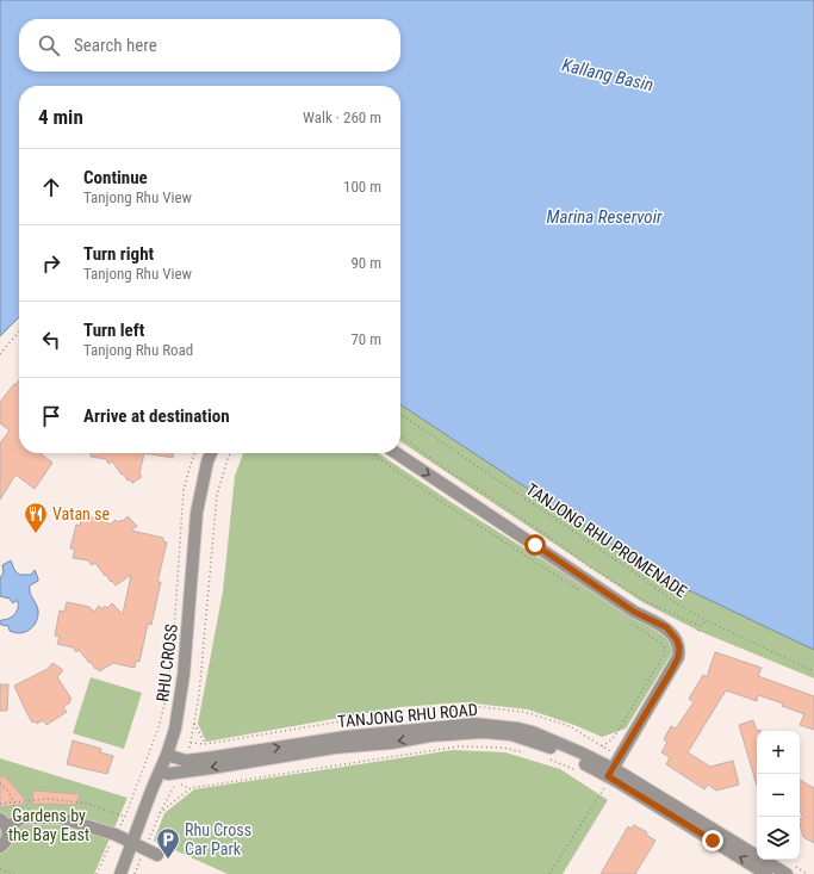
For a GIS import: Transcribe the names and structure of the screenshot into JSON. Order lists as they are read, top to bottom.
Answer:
{
  "streets": {
    "street": ["RHU CROSS", "TANJONG RHU ROAD"],
    "path": ["TANJONG RHU PROMENADE"]
  },
  "crossings": [
    ["RHU CROSS", "TANJONG RHU ROAD"]
  ],
  "water": ["Kallang Basin", "Marina Reservoir"],
  "parks": ["Gardens by the Bay East"],
  "places": {
    "restaurant": ["Vatan se"],
    "parking": ["Rhu Cross Car Park"]
  },
  "page": {
    "search": "Search here",
    "heading": ["4 min", "Walk · 260 m"],
    "list": [
      ["Continue", "Tanjong Rhu View", "100 m"],
      ["Turn right", "Tanjong Rhu View", "90 m"],
      ["Turn left", "Tanjong Rhu Road", "70 m"],
      "Arrive at destination"
    ],
    "map_buttons": ["+", "−"]
  }
}
